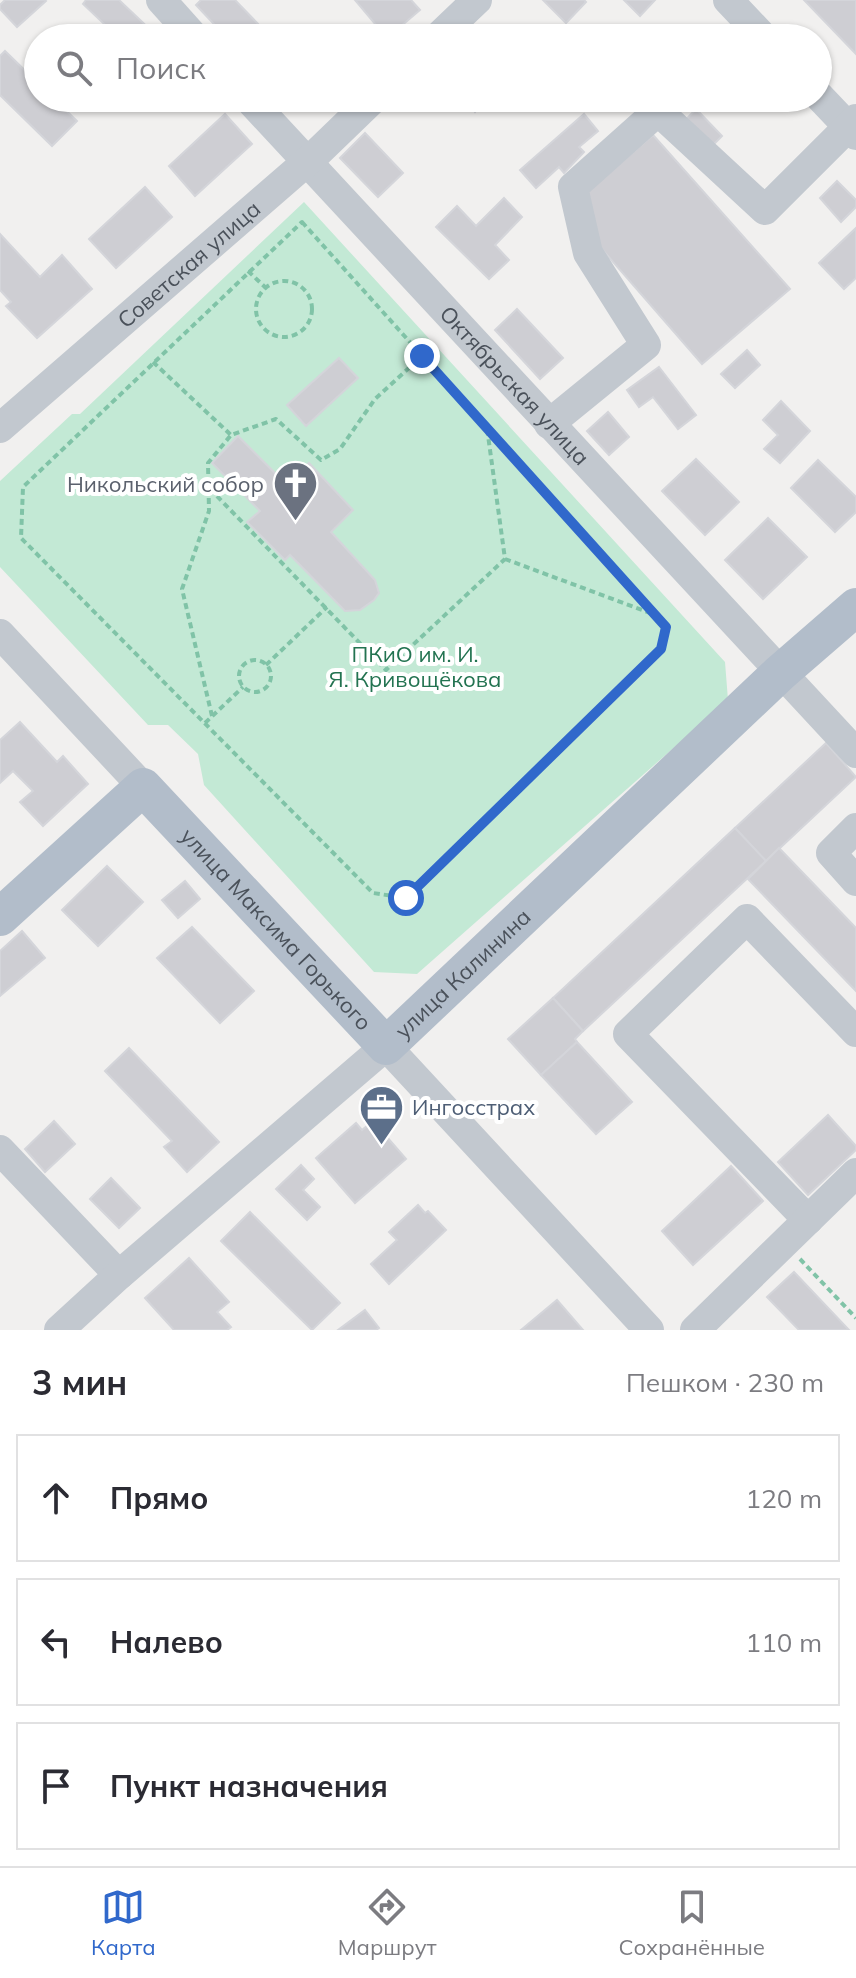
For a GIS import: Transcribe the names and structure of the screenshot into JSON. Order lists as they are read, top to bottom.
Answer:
{
  "streets": {
    "main road": ["улица Максима Горького", "улица Калинина"],
    "street": ["Советская улица", "Октябрьская улица"]
  },
  "crossings": [
    ["Советская улица", "Октябрьская улица"],
    ["Октябрьская улица", "улица Калинина"],
    ["улица Максима Горького", "улица Калинина"]
  ],
  "parks": ["ПКиО им. И. Я. Кривощёкова"],
  "places": {
    "church": ["Никольский собор"],
    "office": ["Ингосстрах"]
  },
  "page": {
    "search": "Поиск",
    "heading": ["3 мин", "Пешком · 230 m"],
    "list": [
      ["Прямо", "120 m"],
      ["Налево", "110 m"],
      "Пункт назначения"
    ],
    "nav": ["Карта", "Маршрут", "Сохранённые"]
  }
}
